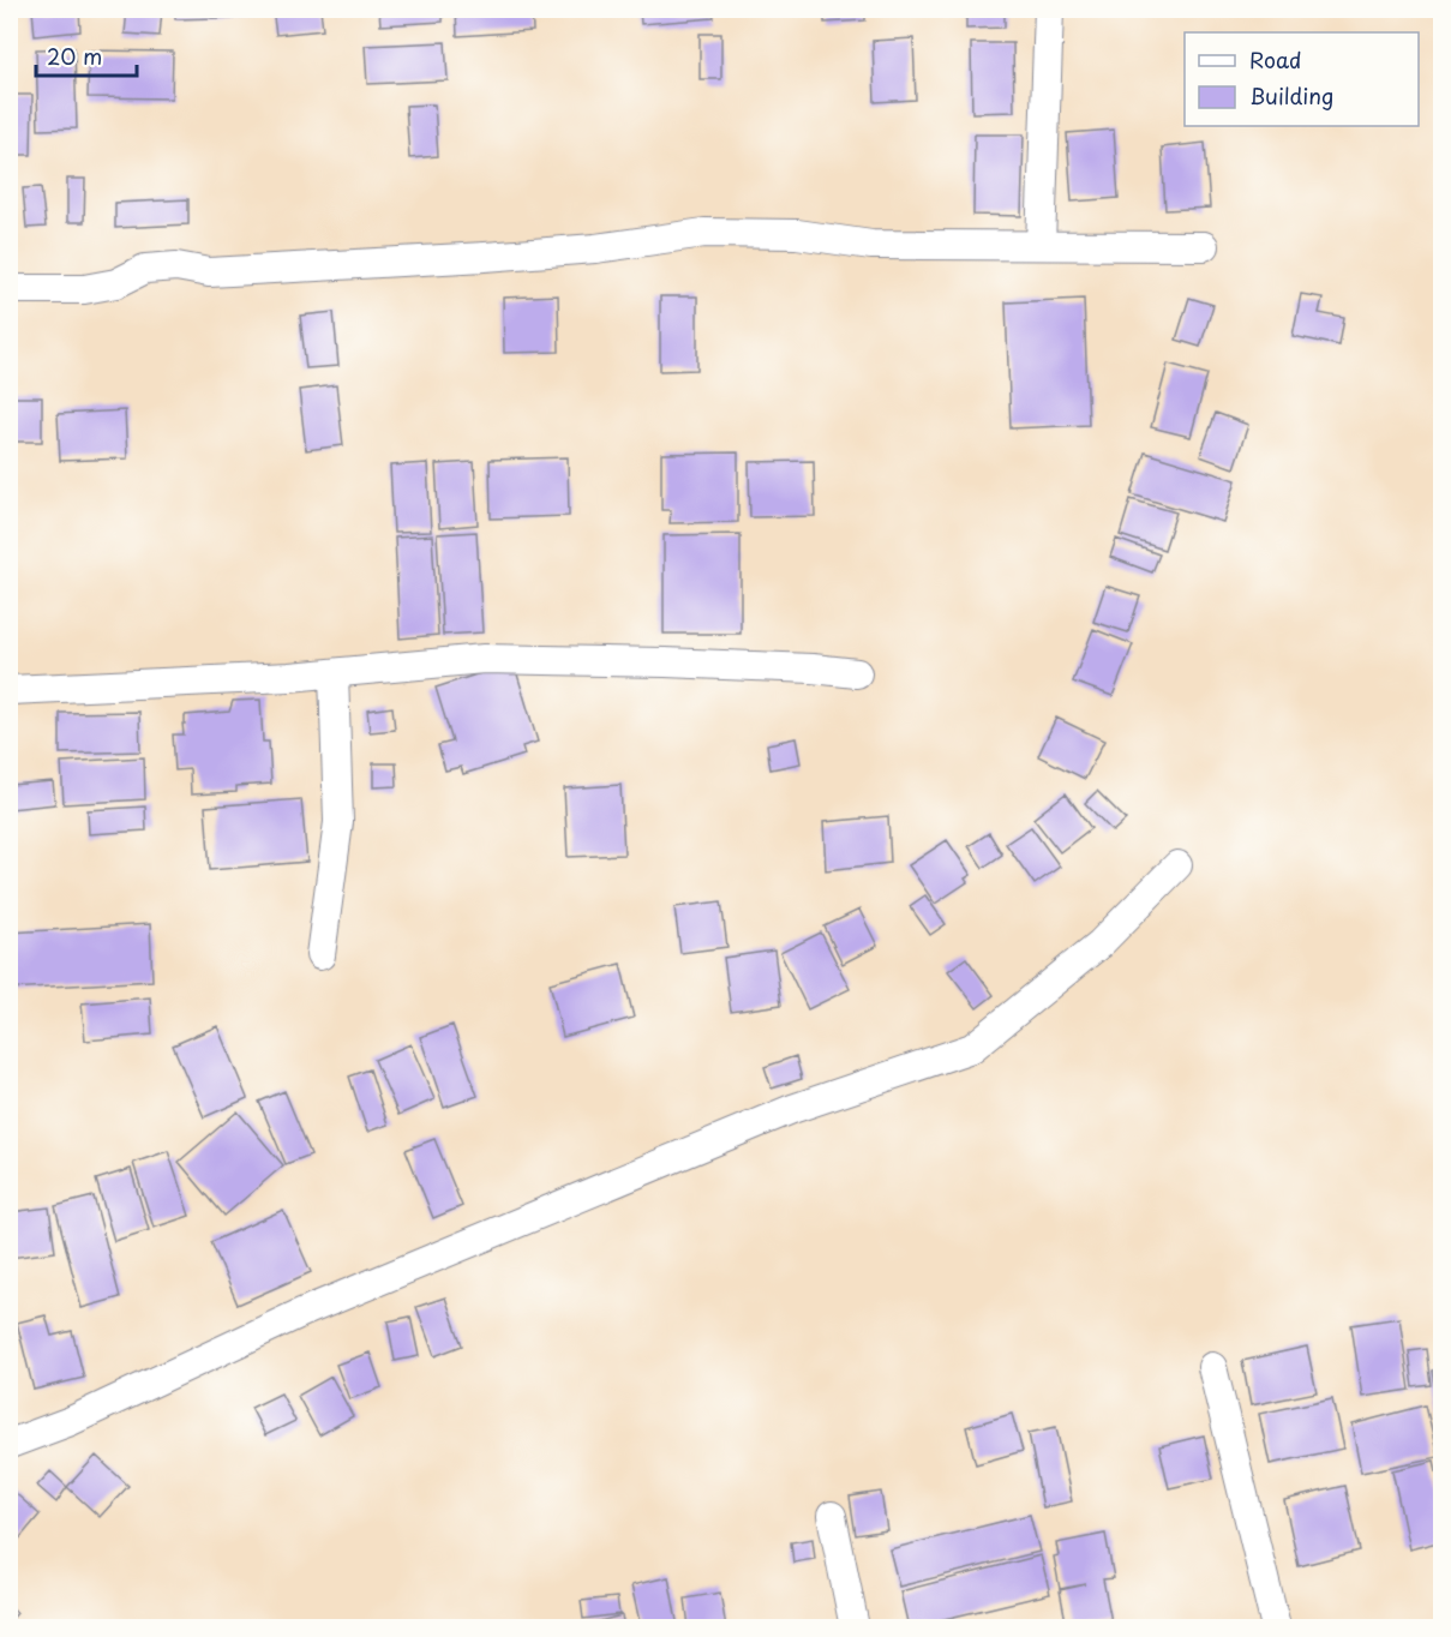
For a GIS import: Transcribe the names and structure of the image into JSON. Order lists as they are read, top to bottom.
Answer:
{
  "legend": ["Road", "Building"],
  "scale_bar": "20 m"
}
